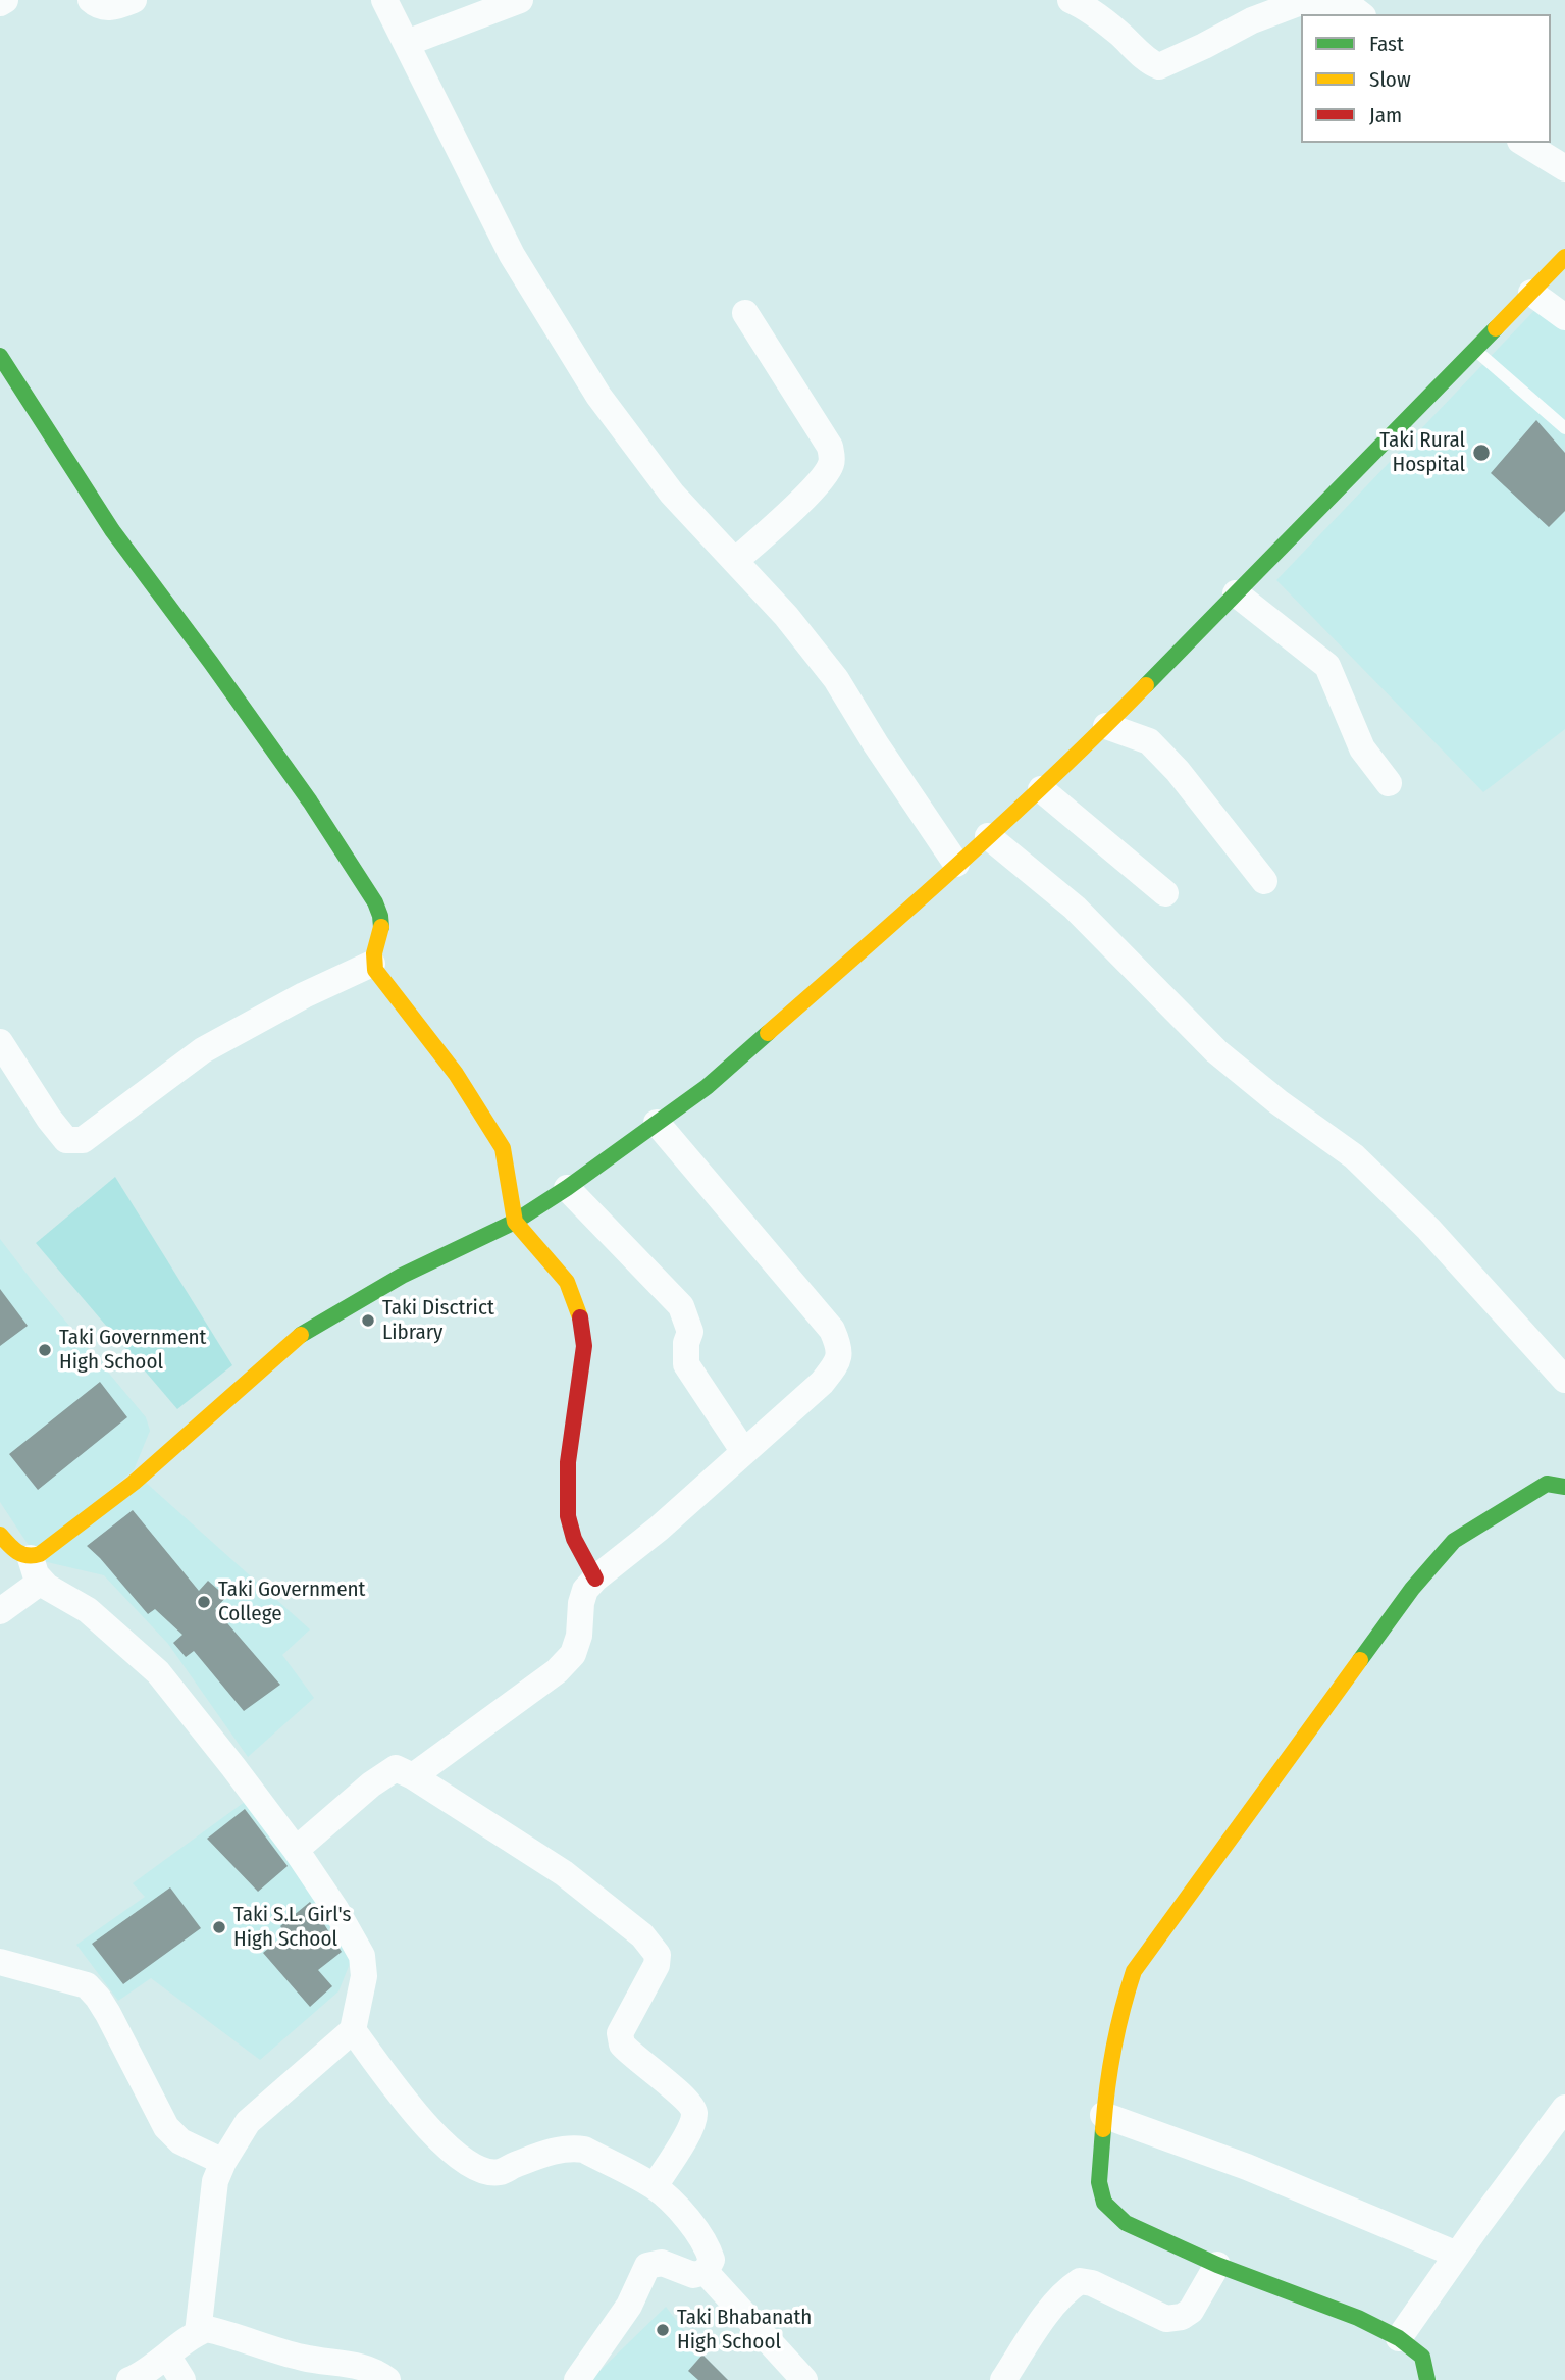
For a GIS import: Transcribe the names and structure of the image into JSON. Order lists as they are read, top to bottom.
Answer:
{
  "places": [
    "Taki Rural Hospital",
    "Taki Disctrict Library",
    "Taki Government High School",
    "Taki Government College",
    "Taki S.L. Girl's High School",
    "Taki Bhabanath High School"
  ],
  "legend": ["Fast", "Slow", "Jam"]
}
